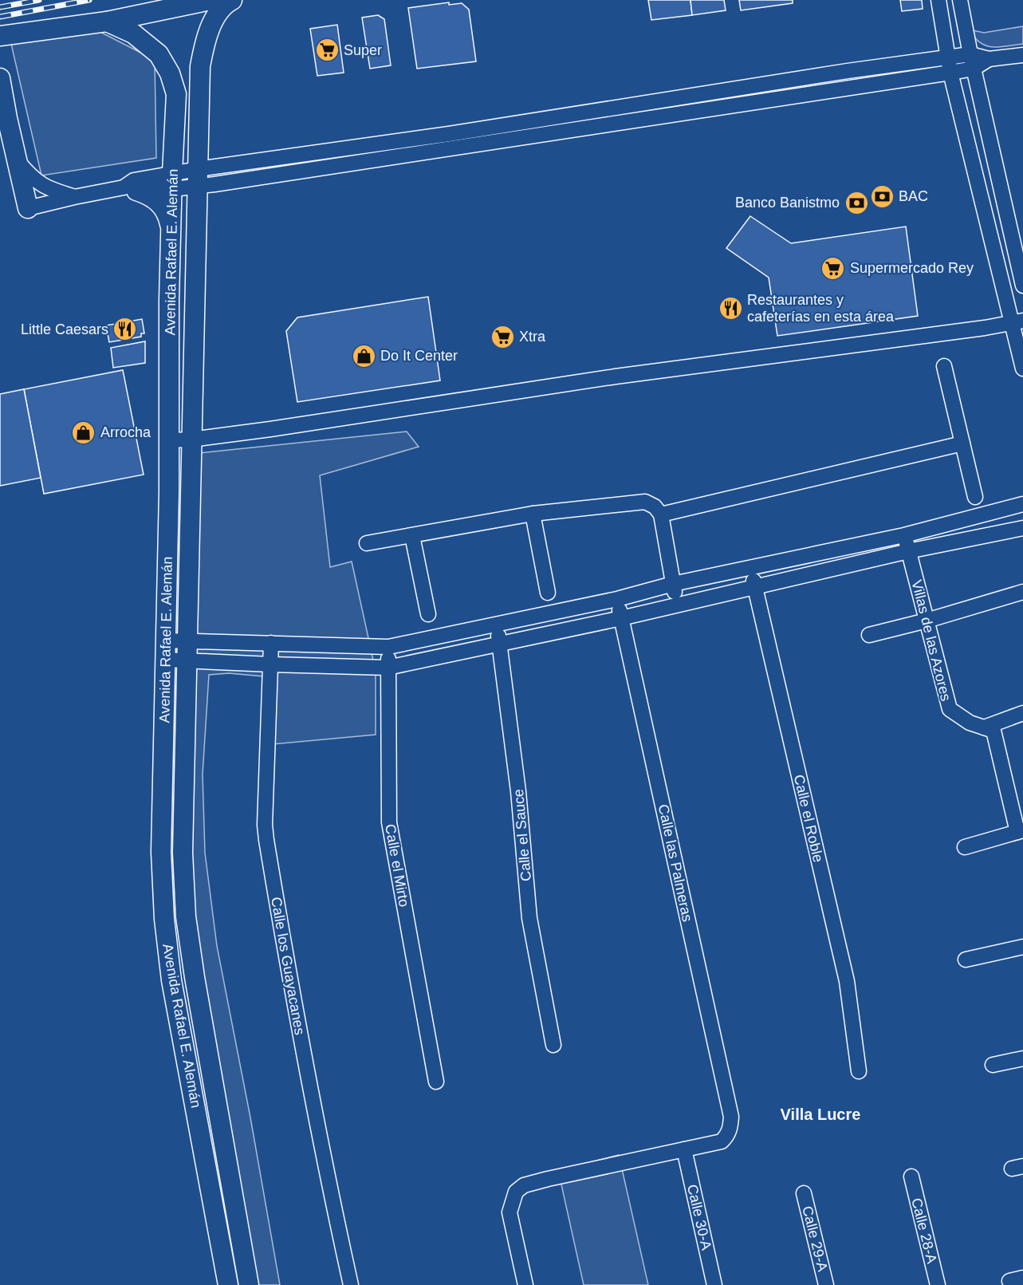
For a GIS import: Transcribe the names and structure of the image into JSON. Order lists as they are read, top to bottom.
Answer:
{
  "streets": {
    "main road": ["Avenida Rafael E. Alemán"],
    "street": [
      "Villas de las Azores",
      "Calle el Roble",
      "Calle el Sauce",
      "Calle las Palmeras",
      "Calle el Mirto",
      "Calle los Guayacanes",
      "Calle 30-A",
      "Calle 28-A",
      "Calle 29-A"
    ]
  },
  "crossings": [
    ["Calle las Palmeras", "Calle 30-A"]
  ],
  "districts": ["Villa Lucre"],
  "places": {
    "supermarket": ["Super", "Supermercado Rey", "Xtra"],
    "bank": ["BAC", "Banco Banistmo"],
    "restaurant": ["Restaurantes y cafeterías en esta área", "Little Caesars"],
    "shop": ["Do It Center", "Arrocha"]
  }
}
